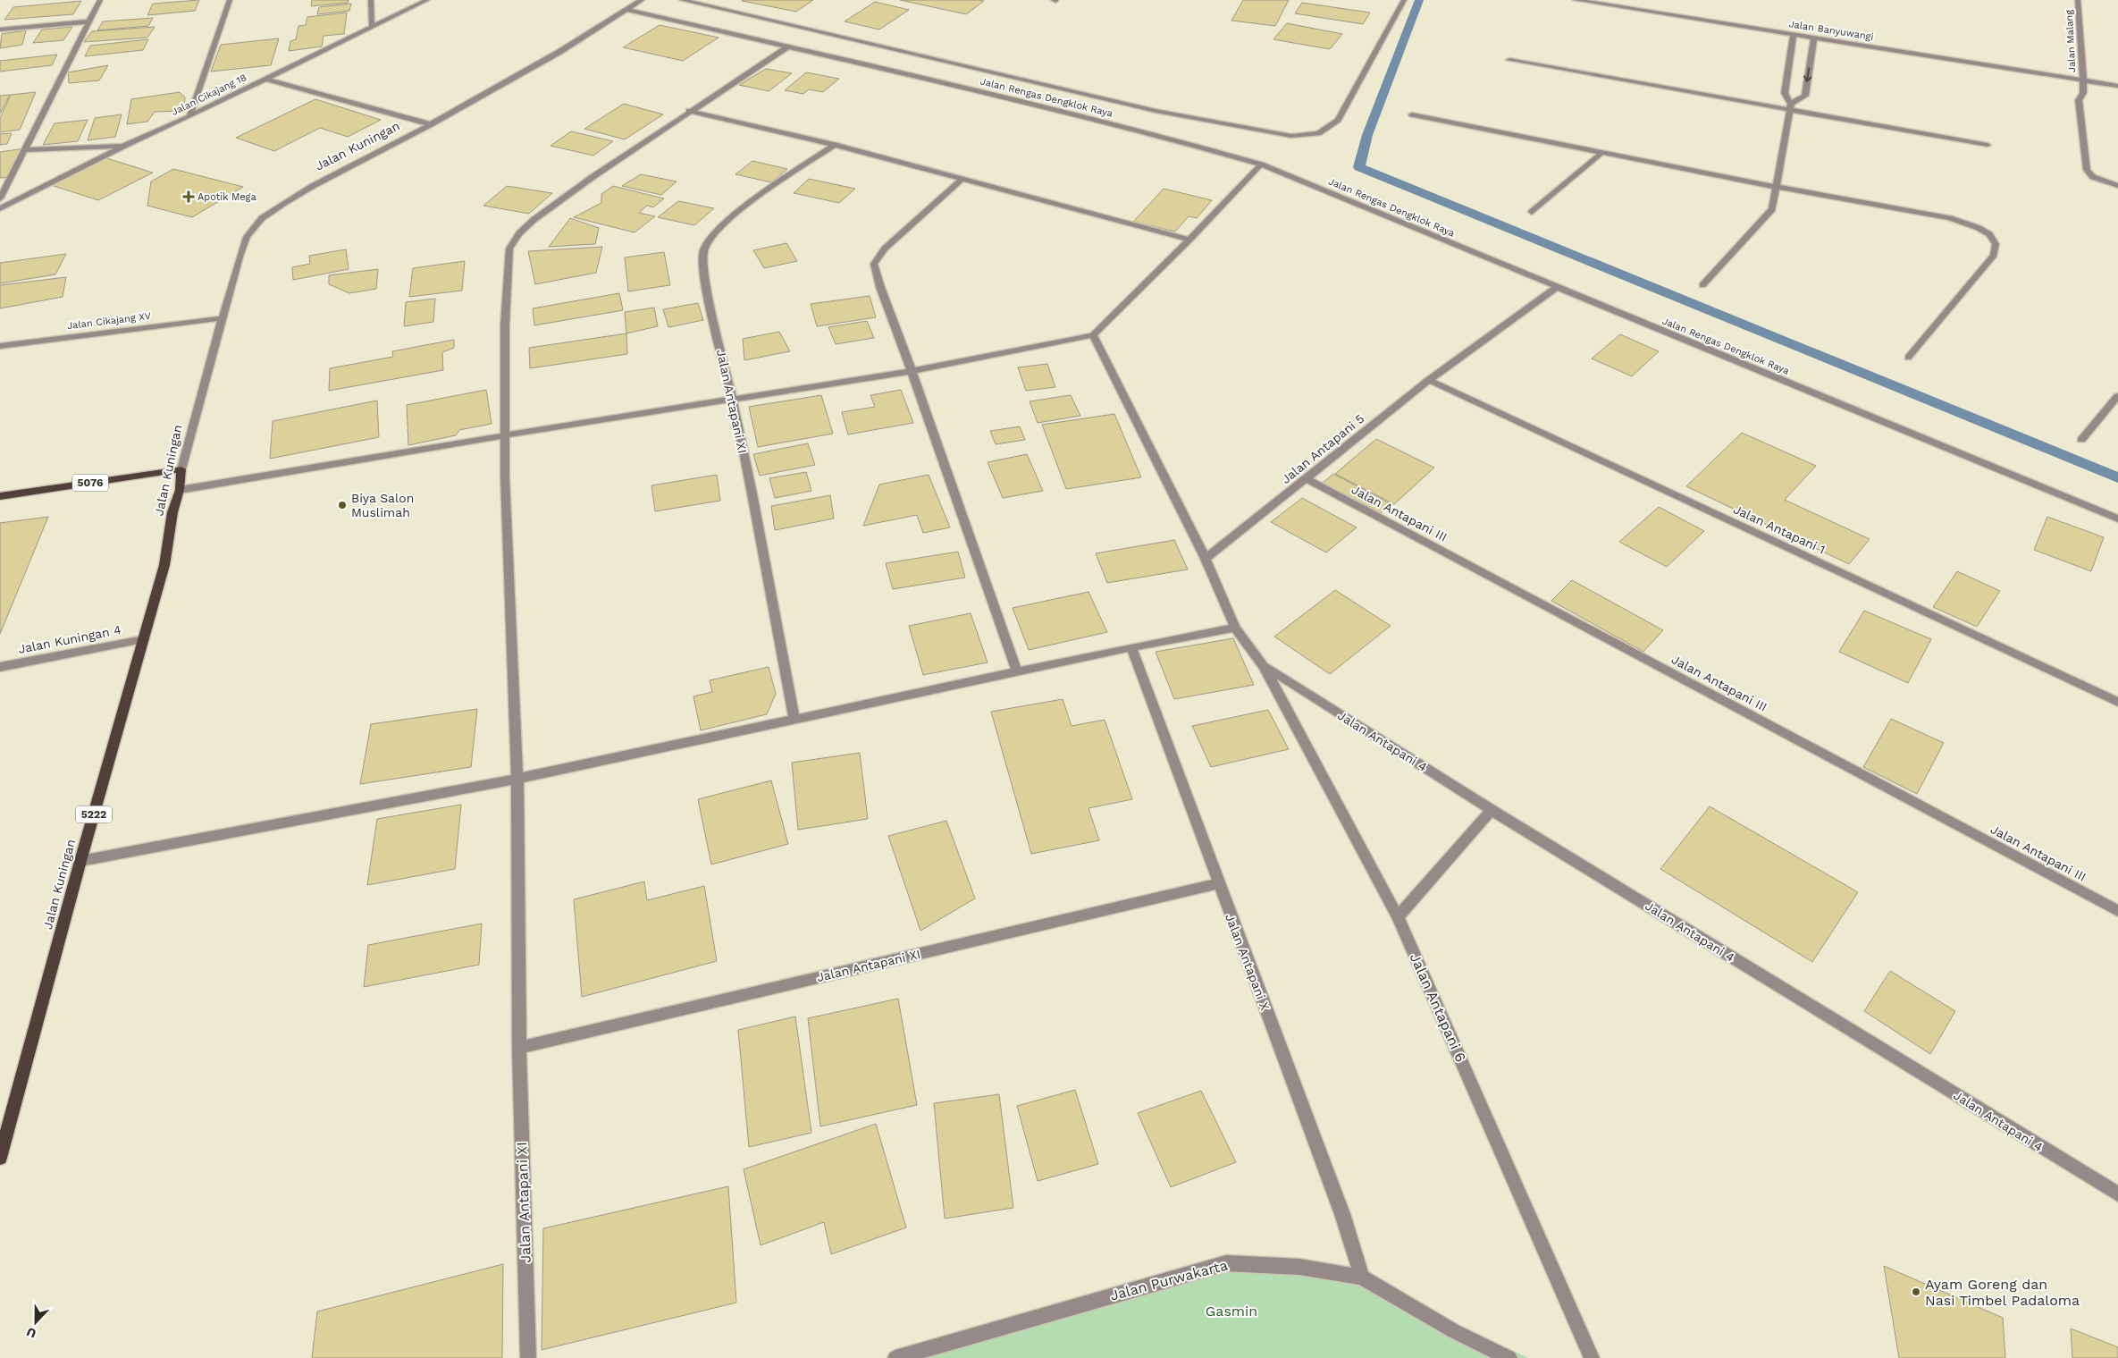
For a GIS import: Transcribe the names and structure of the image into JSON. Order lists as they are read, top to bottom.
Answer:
{
  "streets": {
    "main road": ["Jalan Kuningan", "5076", "5222"],
    "street": [
      "Jalan Banyuwangi",
      "Jalan Malang",
      "Jalan Cikajang 18",
      "Jalan Rengas Dengklok Raya",
      "Jalan Cikajang XV",
      "Jalan Antapani XI",
      "Jalan Antapani 5",
      "Jalan Antapani III",
      "Jalan Antapani 1",
      "Jalan Kuningan 4",
      "Jalan Antapani 4",
      "Jalan Antapani X",
      "Jalan Antapani 6",
      "Jalan Purwakarta"
    ]
  },
  "crossings": [
    ["Jalan Banyuwangi", "Jalan Malang"],
    ["Jalan Rengas Dengklok Raya", "Jalan Kuningan"],
    ["Jalan Rengas Dengklok Raya", "Jalan Antapani XI"],
    ["Jalan Rengas Dengklok Raya", "Jalan Antapani 5"],
    ["Jalan Kuningan", "Jalan Cikajang XV"],
    ["Jalan Kuningan", "5076"],
    ["Jalan Kuningan", "Jalan Kuningan 4"],
    ["Jalan Antapani XI", "Jalan Antapani X"],
    ["Jalan Antapani 5", "Jalan Antapani III"],
    ["Jalan Antapani 5", "Jalan Antapani 1"],
    ["Jalan Antapani 4", "Jalan Antapani 6"],
    ["Jalan Antapani X", "Jalan Purwakarta"]
  ],
  "parks": ["Gasmin"],
  "places": {
    "health": ["Apotik Mega"],
    "other": ["Biya Salon Muslimah", "Ayam Goreng dan Nasi Timbel Padaloma"]
  },
  "north": "bottom"
}
